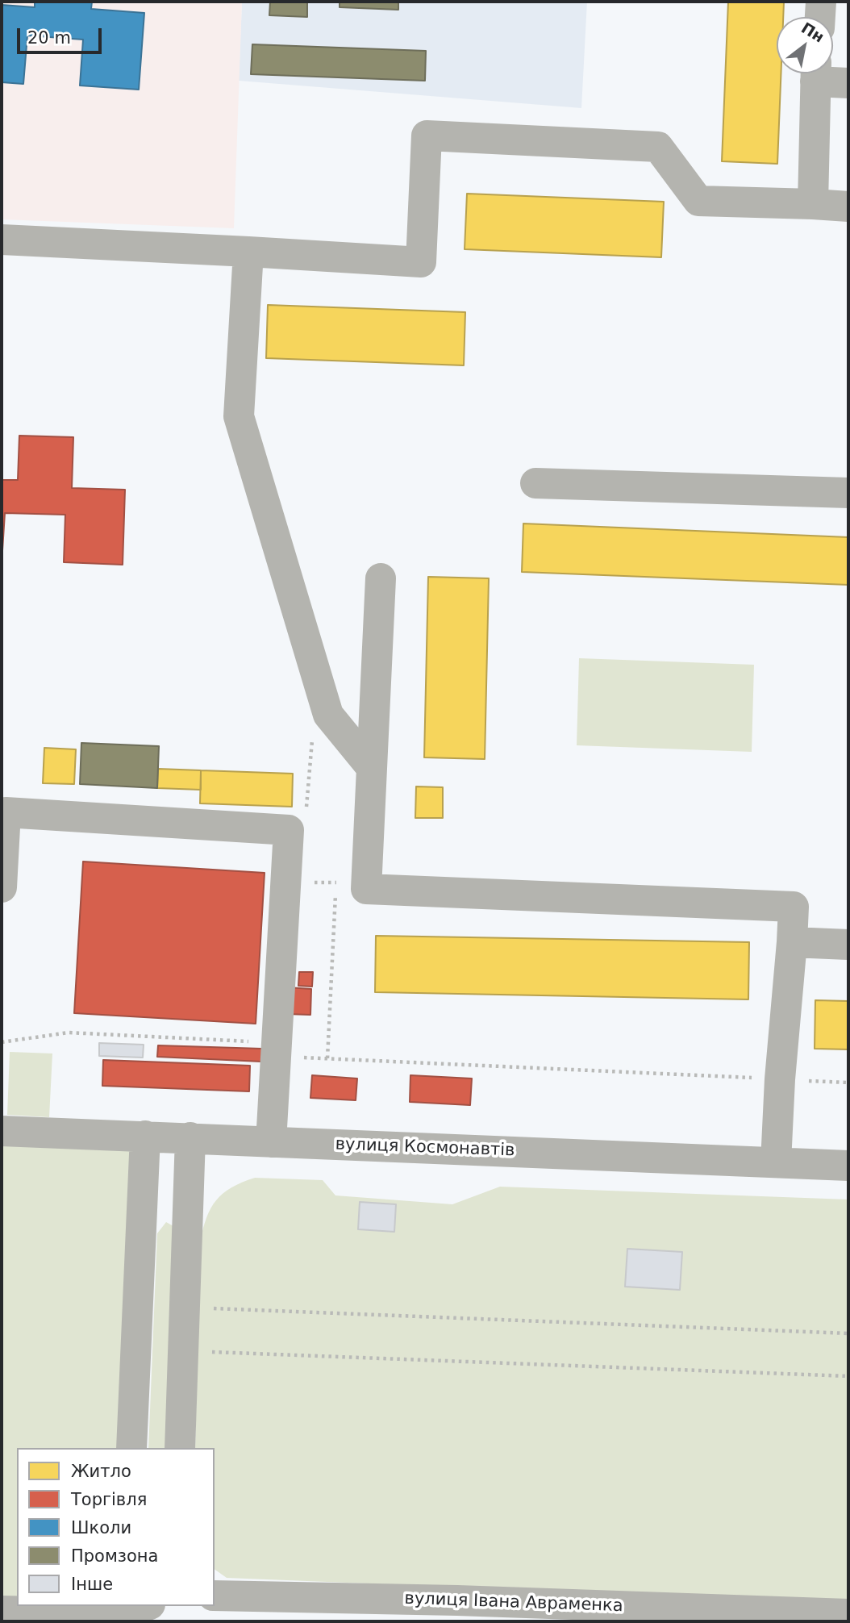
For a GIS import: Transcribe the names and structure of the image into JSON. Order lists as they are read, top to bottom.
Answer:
{
  "streets": {
    "street": ["вулиця Космонавтів", "вулиця Івана Авраменка"]
  },
  "legend": [
    "Житло",
    "Торгівля",
    "Школи",
    "Промзона",
    "Інше"
  ],
  "scale_bar": "20 m",
  "north": "top right"
}
